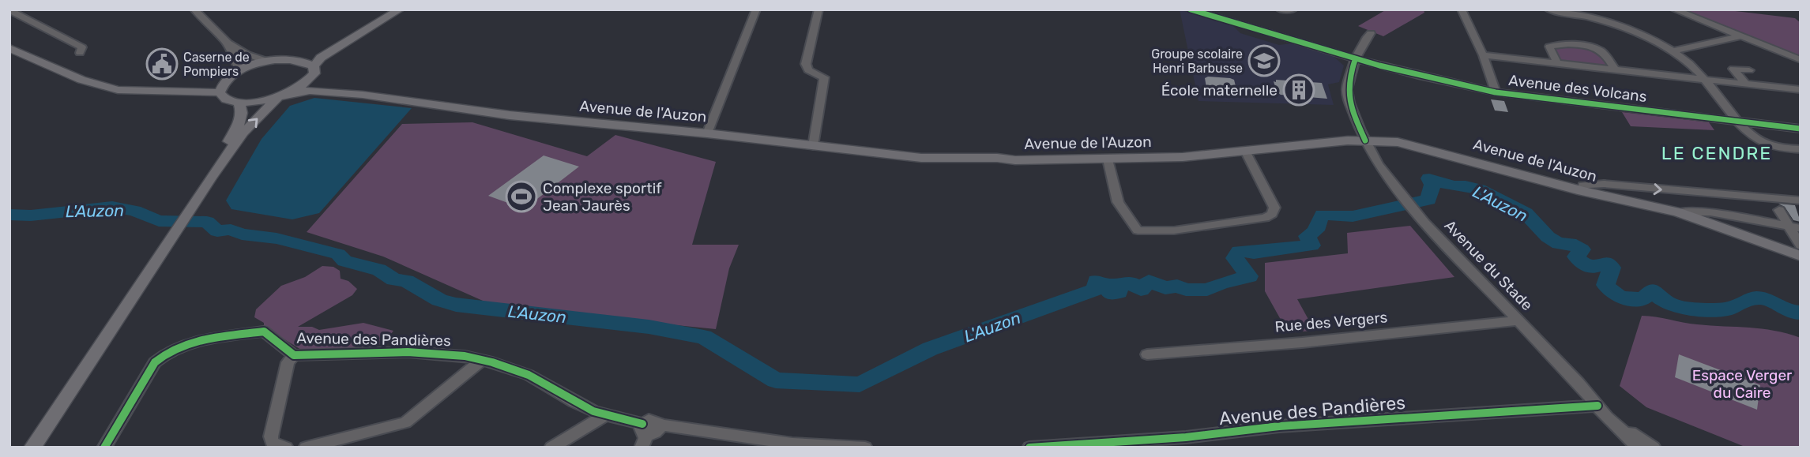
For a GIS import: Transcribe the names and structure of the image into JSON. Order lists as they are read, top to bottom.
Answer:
{
  "streets": {
    "main road": ["Avenue de l'Auzon"],
    "street": [
      "Avenue des Volcans",
      "Avenue du Stade",
      "Rue des Vergers",
      "Avenue des Pandières"
    ]
  },
  "crossings": [
    ["Avenue des Volcans", "Avenue du Stade"],
    ["Avenue de l'Auzon", "Avenue du Stade"],
    ["Avenue du Stade", "Rue des Vergers"],
    ["Avenue du Stade", "Avenue des Pandières"]
  ],
  "districts": ["LE CENDRE"],
  "water": ["L'Auzon"],
  "parks": ["Espace Verger du Caire"],
  "places": {
    "school or university": ["Groupe scolaire Henri Barbusse"],
    "public building": ["Caserne de Pompiers"],
    "building": ["École maternelle"],
    "sports": ["Complexe sportif Jean Jaurès"]
  }
}
